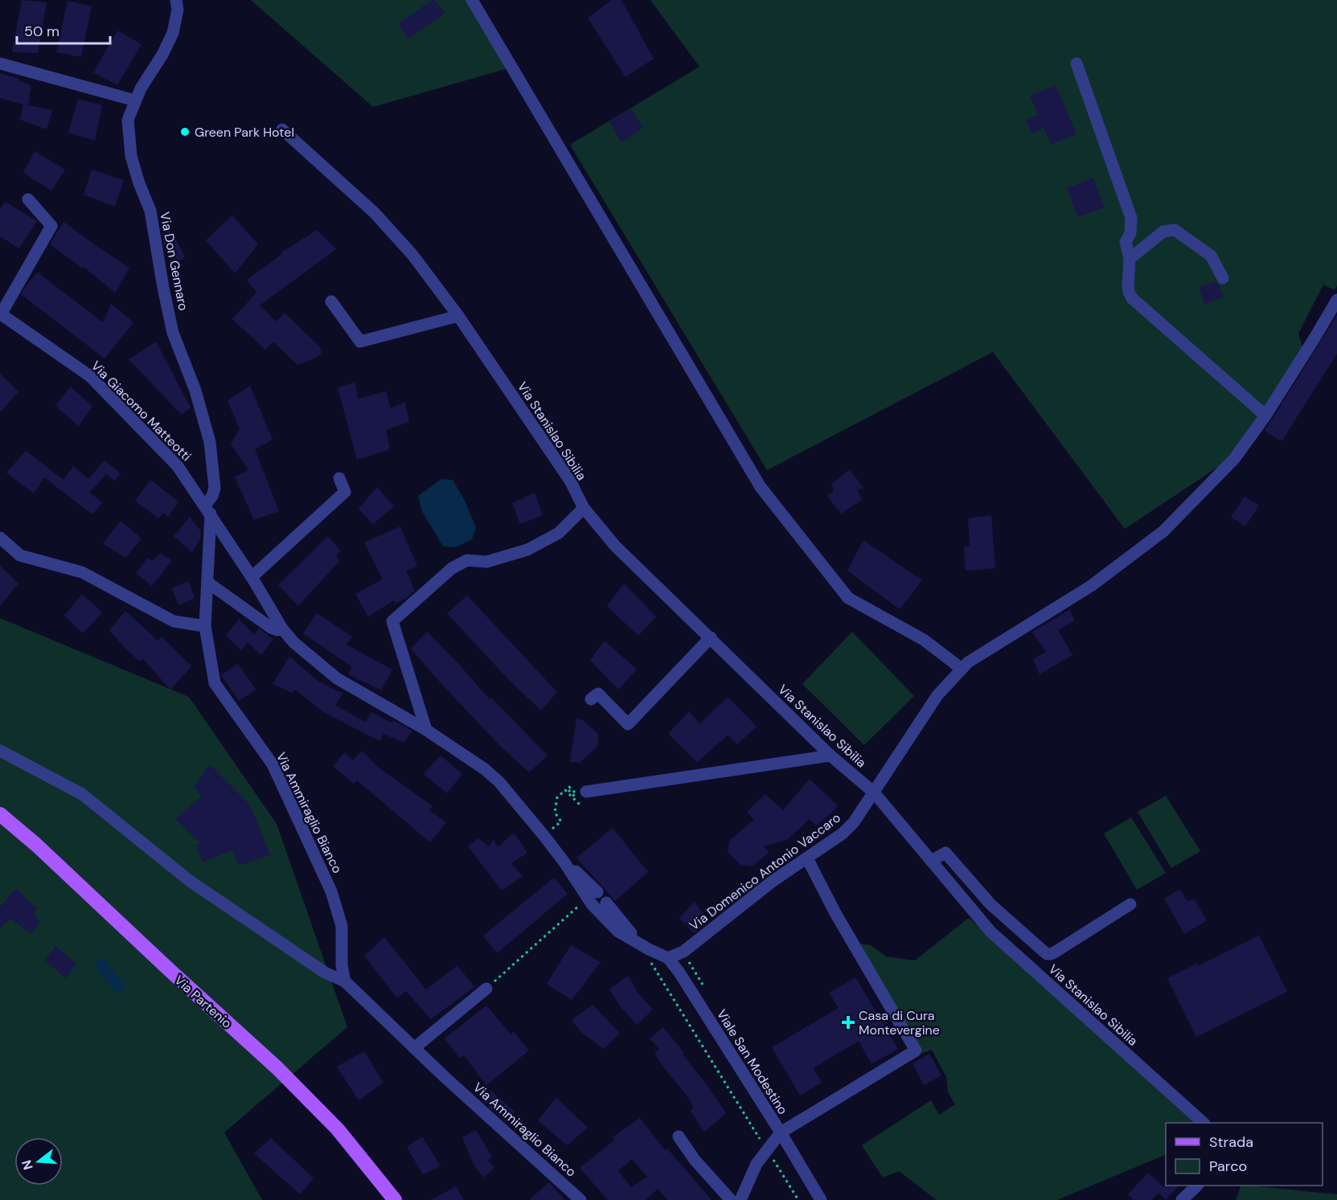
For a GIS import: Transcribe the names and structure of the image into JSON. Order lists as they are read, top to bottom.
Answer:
{
  "streets": {
    "main road": ["Via Partenio"],
    "street": [
      "Via Don Gennaro",
      "Via Giacomo Matteotti",
      "Via Stanislao Sibilia",
      "Via Ammiraglio Bianco",
      "Via Domenico Antonio Vaccaro",
      "Viale San Modestino"
    ]
  },
  "crossings": [
    ["Via Don Gennaro", "Via Giacomo Matteotti"],
    ["Via Don Gennaro", "Via Ammiraglio Bianco"],
    ["Via Giacomo Matteotti", "Via Ammiraglio Bianco"],
    ["Via Giacomo Matteotti", "Viale San Modestino"],
    ["Via Stanislao Sibilia", "Via Domenico Antonio Vaccaro"],
    ["Via Domenico Antonio Vaccaro", "Viale San Modestino"]
  ],
  "places": {
    "other": ["Green Park Hotel"],
    "health": ["Casa di Cura Montevergine"]
  },
  "legend": ["Strada", "Parco"],
  "scale_bar": "50 m",
  "north": "left"
}
